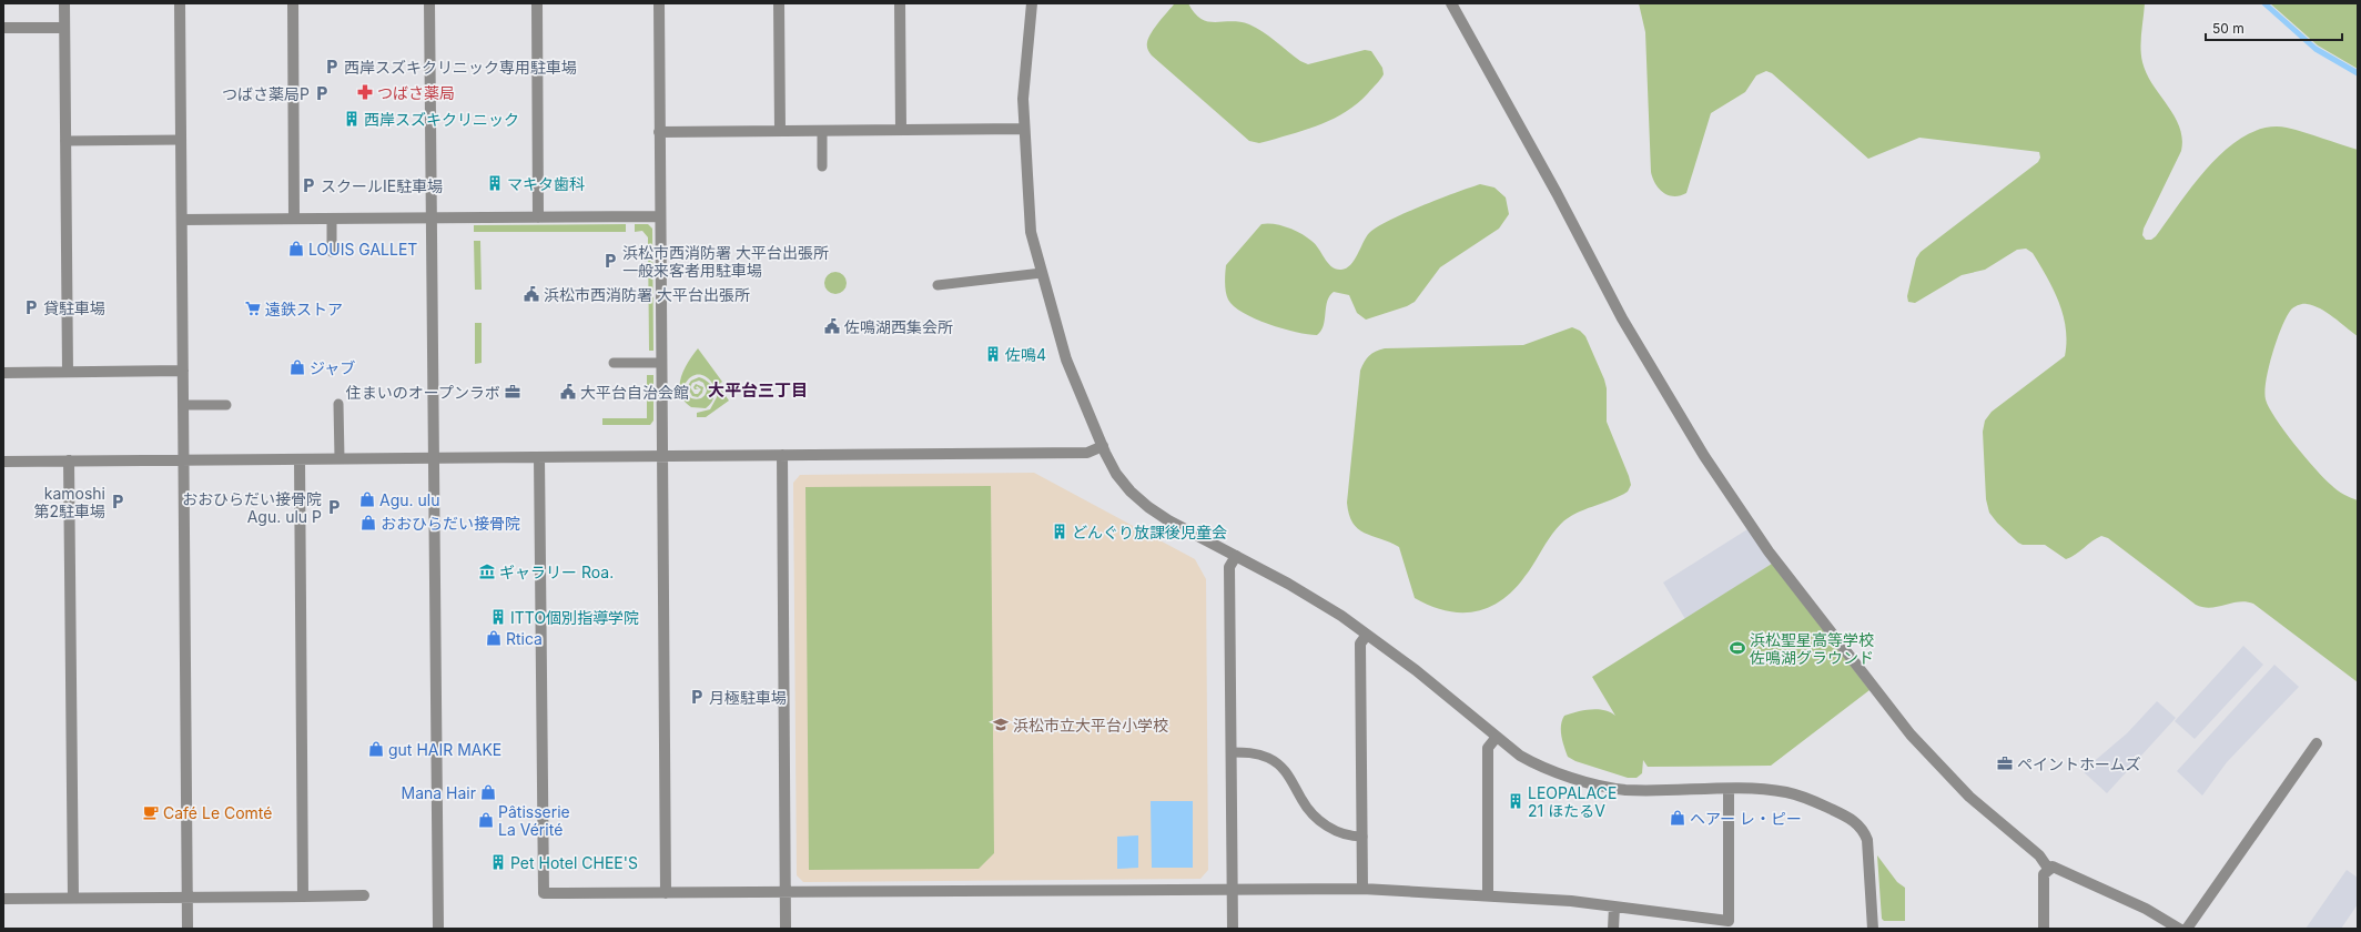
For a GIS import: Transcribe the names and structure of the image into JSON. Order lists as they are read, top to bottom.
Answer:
{
  "districts": ["大平台三丁目"],
  "places": {
    "parking": [
      "西岸スズキクリニック専用駐車場",
      "つばさ薬局P",
      "スクールIE駐車場",
      "浜松市西消防署 大平台出張所 一般来客者用駐車場",
      "貸駐車場",
      "kamoshi 第2駐車場",
      "おおひらだい接骨院 Agu. ulu P",
      "月極駐車場"
    ],
    "pharmacy": ["つばさ薬局"],
    "building": [
      "西岸スズキクリニック",
      "マキタ歯科",
      "佐鳴4",
      "どんぐり放課後児童会",
      "ITTO個別指導学院",
      "LEOPALACE 21 ほたるⅤ",
      "Pet Hotel CHEE'S"
    ],
    "shop": [
      "LOUIS GALLET",
      "ジャブ",
      "Agu. ulu",
      "おおひらだい接骨院",
      "Rtica",
      "gut HAIR MAKE",
      "Mana Hair",
      "ヘアー レ・ピー",
      "Pâtisserie La Vérité"
    ],
    "public building": ["浜松市西消防署 大平台出張所", "佐鳴湖西集会所", "大平台自治会館"],
    "supermarket": ["遠鉄ストア"],
    "office": ["住まいのオープンラボ", "ペイントホームズ"],
    "museum": ["ギャラリー Roa."],
    "sports": ["浜松聖星高等学校 佐鳴湖グラウンド"],
    "school or university": ["浜松市立大平台小学校"],
    "cafe": ["Café Le Comté"]
  },
  "scale_bar": "50 m"
}
